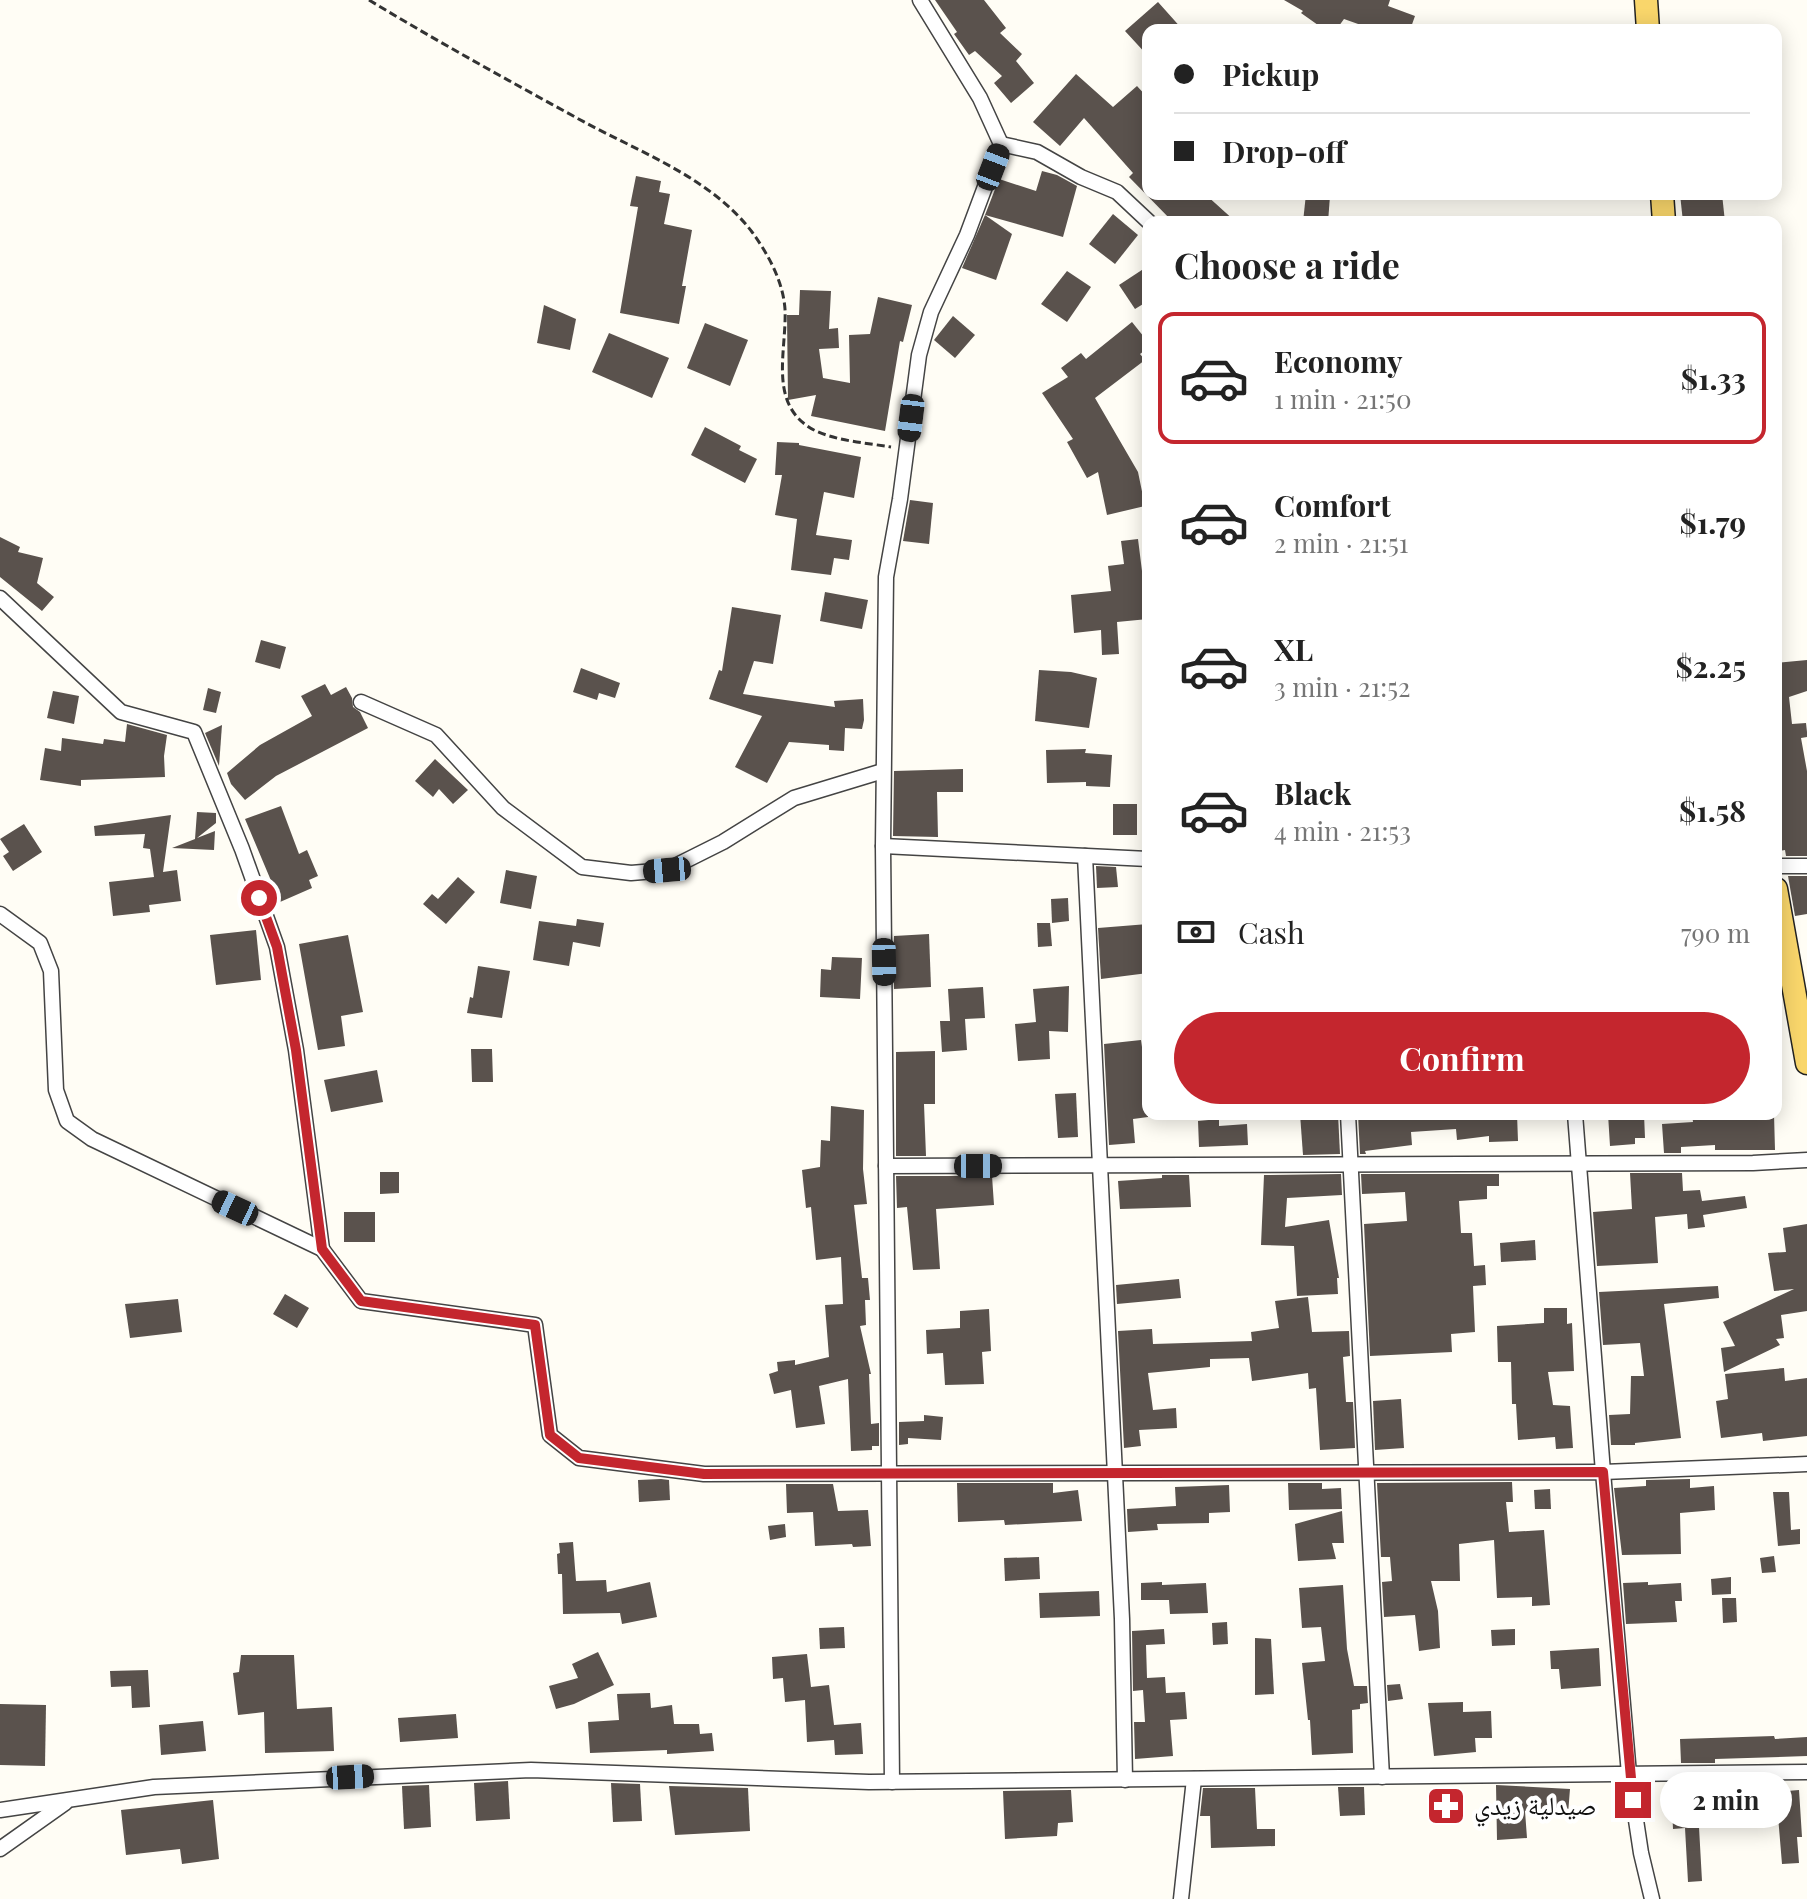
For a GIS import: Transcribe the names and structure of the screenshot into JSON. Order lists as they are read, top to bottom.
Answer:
{
  "places": {
    "pharmacy": ["صيدلية زيدي"]
  },
  "page": {
    "banner": ["Pickup", "Drop-off"],
    "heading": "Choose a ride",
    "list": [
      {
        "name": "Economy",
        "note": "1 min · 21:50",
        "value": "$1.33"
      },
      {
        "name": "Comfort",
        "note": "2 min · 21:51",
        "value": "$1.79"
      },
      {
        "name": "XL",
        "note": "3 min · 21:52",
        "value": "$2.25"
      },
      {
        "name": "Black",
        "note": "4 min · 21:53",
        "value": "$1.58"
      }
    ],
    "pay": ["Cash", "790 m"],
    "buttons": "Confirm",
    "bubble": "2 min"
  }
}
